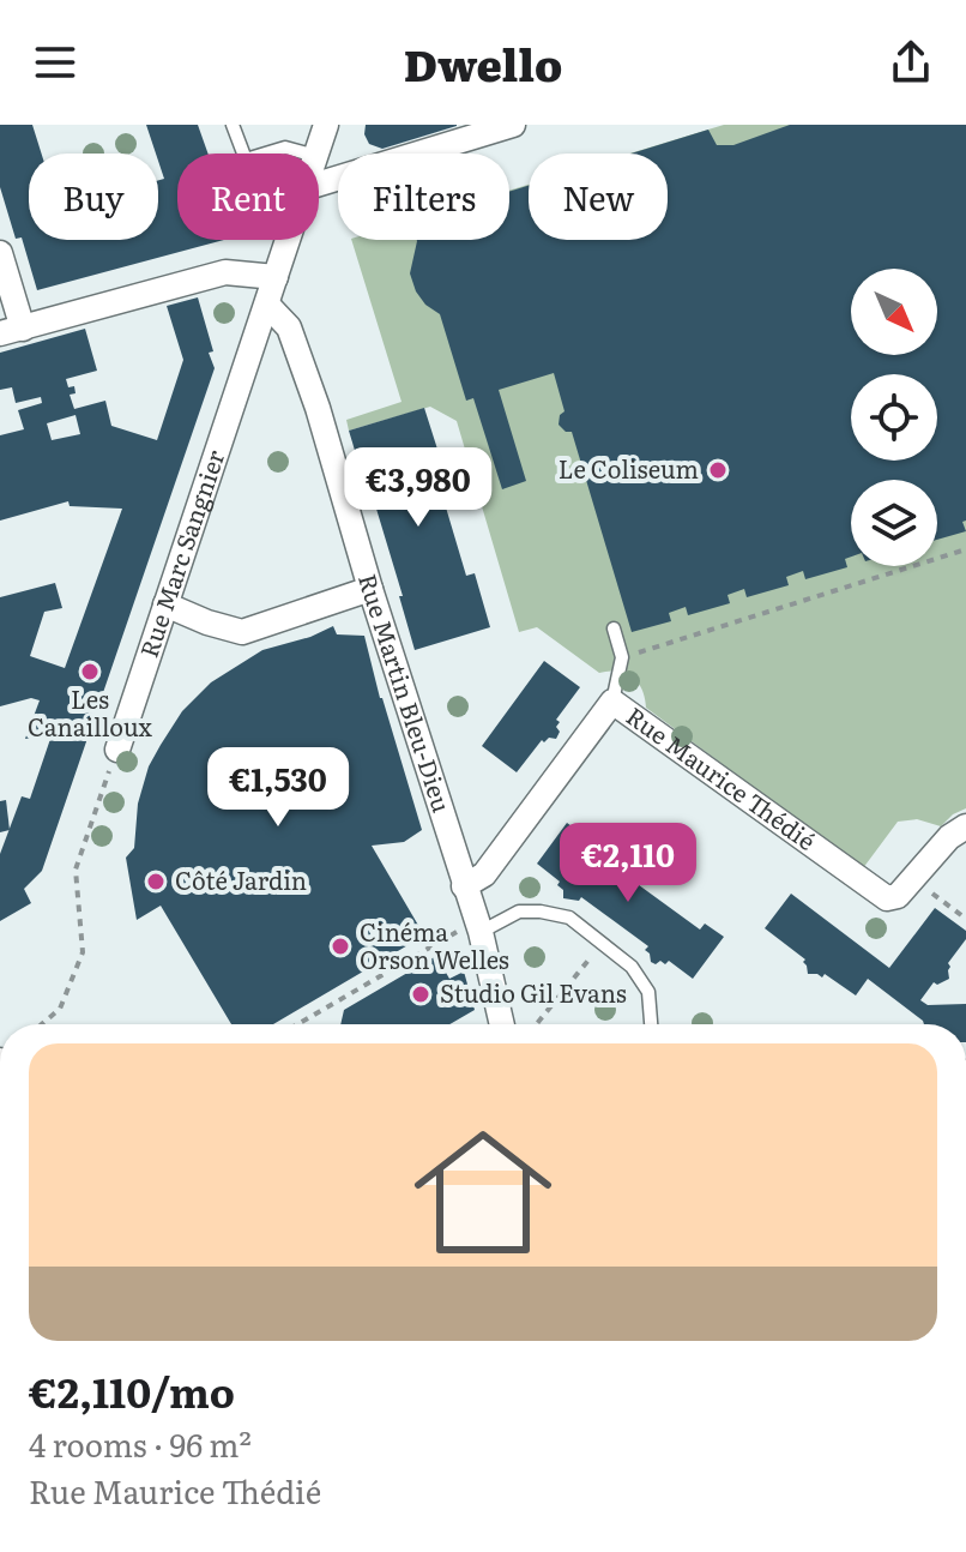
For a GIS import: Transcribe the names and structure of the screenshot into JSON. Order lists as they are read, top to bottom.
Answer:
{
  "streets": {
    "street": ["Rue Marc Sangnier", "Rue Martin Bleu-Dieu", "Rue Maurice Thédié"]
  },
  "crossings": [
    ["Rue Marc Sangnier", "Rue Martin Bleu-Dieu"],
    ["Rue Martin Bleu-Dieu", "Rue Maurice Thédié"]
  ],
  "places": [
    "Le Coliseum",
    "Les Canailloux",
    "Côté Jardin",
    "Cinéma Orson Welles",
    "Studio Gil Evans"
  ],
  "north": "bottom right",
  "page": {
    "header": "Dwello",
    "chip": [
      "Buy",
      "Rent",
      "Filters",
      "New"
    ],
    "price": ["€3,980", "€1,530", "€2,110"],
    "list": [
      {
        "name": "€2,110/mo",
        "note": "4 rooms · 96 m² · Rue Maurice Thédié"
      }
    ]
  }
}
